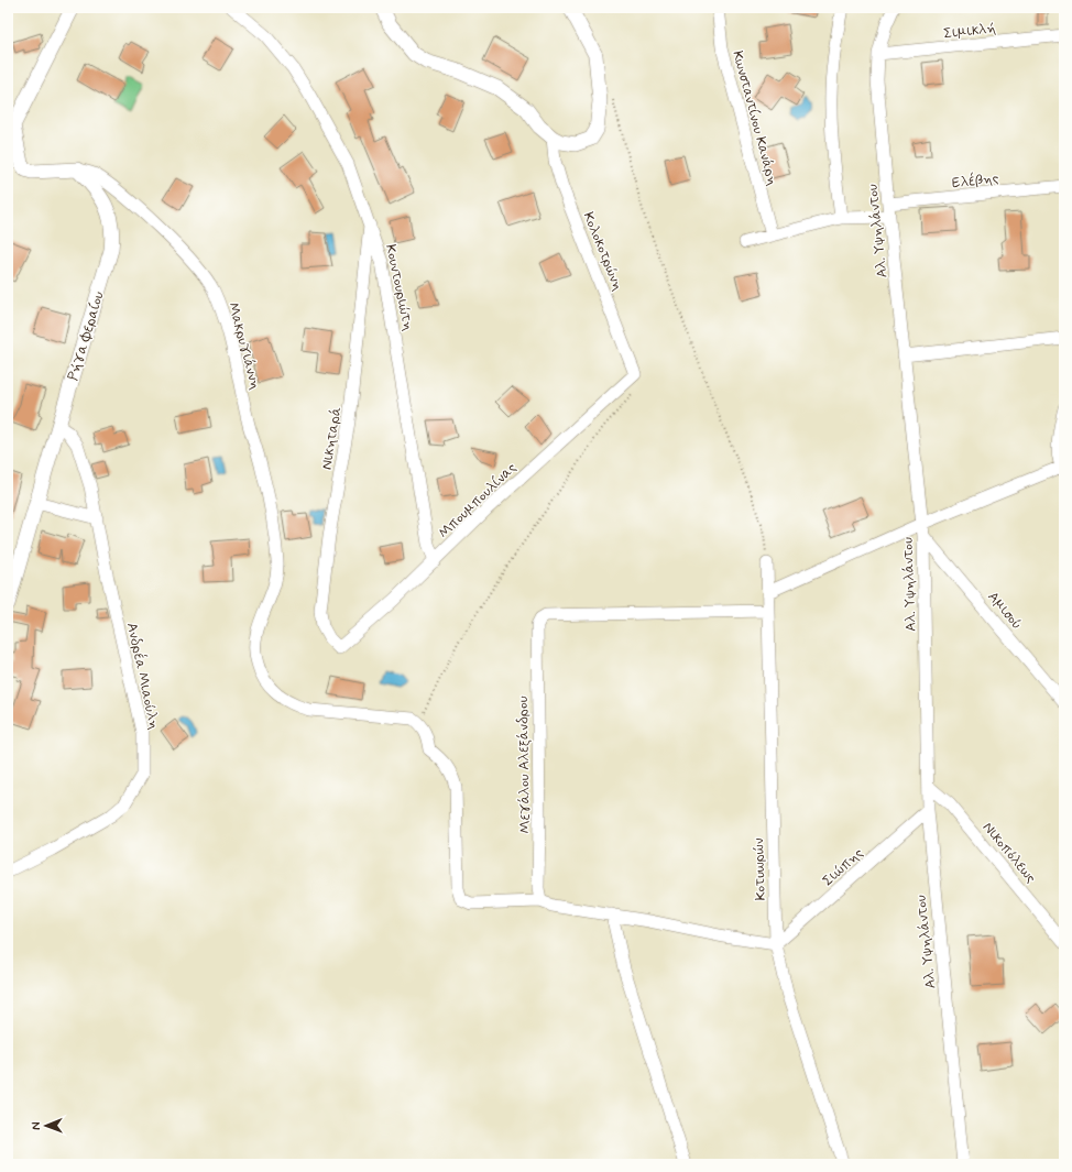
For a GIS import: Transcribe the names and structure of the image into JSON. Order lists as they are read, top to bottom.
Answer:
{
  "streets": {
    "street": [
      "Σιμικλή",
      "Κωνσταντίνου Κανάρη",
      "Ελέβης",
      "Αλ. Υψηλάντου",
      "Κολοκοτρώνη",
      "Κουντουριώτη",
      "Ρήγα Φεραίου",
      "Μακρυγιάννη",
      "Νικηταρά",
      "Μπουμπουλίνας",
      "Αμισού",
      "Ανδρέα Μιαούλη",
      "Μεγάλου Αλεξάνδρου",
      "Νικοπόλεως",
      "Σιώπης",
      "Κοτυωρών"
    ]
  },
  "crossings": [
    ["Σιμικλή", "Αλ. Υψηλάντου"],
    ["Κωνσταντίνου Κανάρη", "Ελέβης"],
    ["Ελέβης", "Αλ. Υψηλάντου"],
    ["Αλ. Υψηλάντου", "Αμισού"],
    ["Αλ. Υψηλάντου", "Νικοπόλεως"],
    ["Αλ. Υψηλάντου", "Σιώπης"],
    ["Κολοκοτρώνη", "Μπουμπουλίνας"],
    ["Κουντουριώτη", "Νικηταρά"],
    ["Κουντουριώτη", "Μπουμπουλίνας"],
    ["Ρήγα Φεραίου", "Μακρυγιάννη"],
    ["Ρήγα Φεραίου", "Ανδρέα Μιαούλη"],
    ["Νικηταρά", "Μπουμπουλίνας"],
    ["Μεγάλου Αλεξάνδρου", "Κοτυωρών"],
    ["Σιώπης", "Κοτυωρών"]
  ],
  "north": "left"
}
